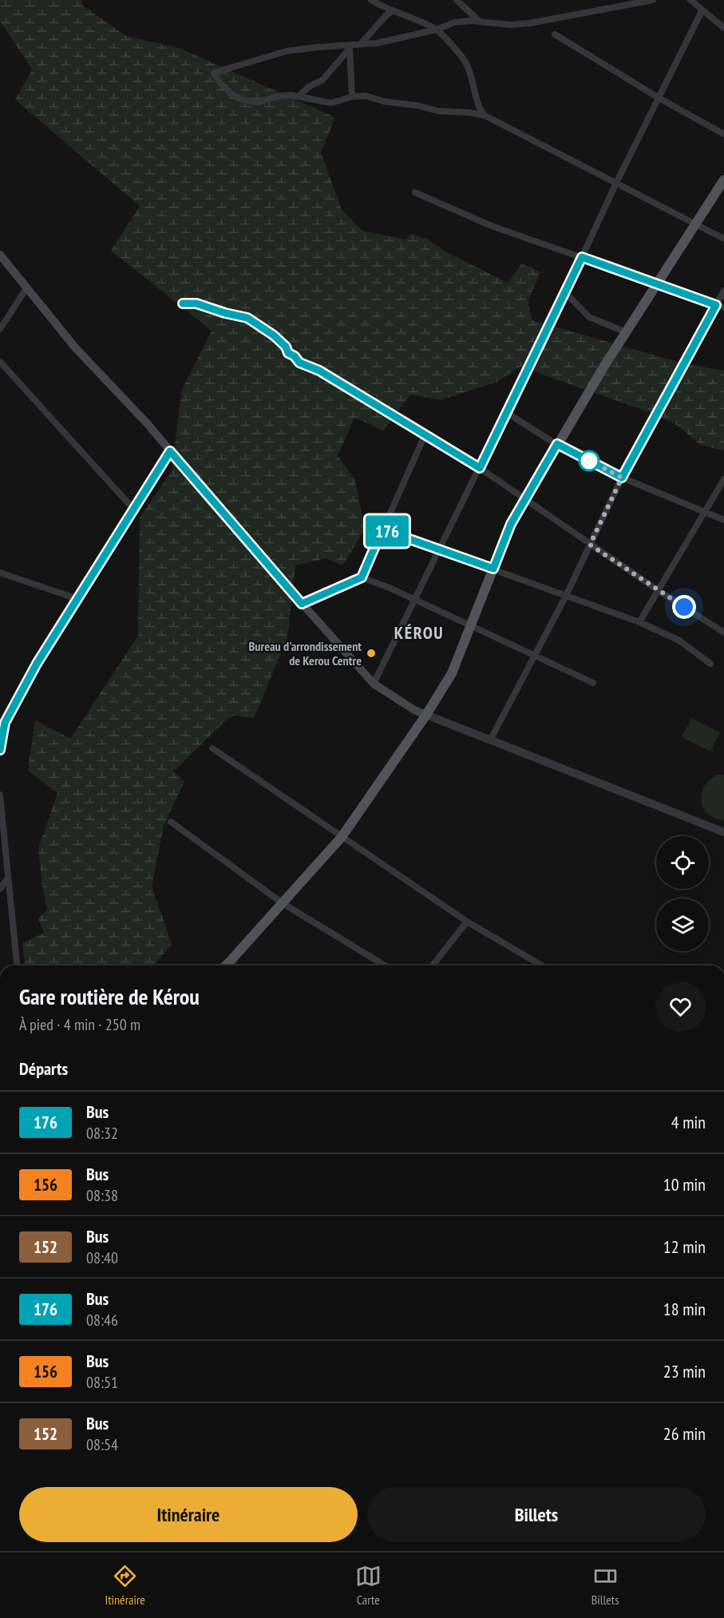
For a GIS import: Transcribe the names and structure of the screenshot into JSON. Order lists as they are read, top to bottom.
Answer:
{
  "districts": ["KÉROU"],
  "places": ["Bureau d'arrondissement de Kerou Centre"],
  "lines": ["bus line 176"],
  "page": {
    "on_map": "176",
    "heading": [
      ["Gare routière de Kérou", "À pied · 4 min · 250 m"],
      "Départs"
    ],
    "list": [
      {
        "mark": "176",
        "name": "Bus",
        "note": "08:32",
        "value": "4 min"
      },
      {
        "mark": "156",
        "name": "Bus",
        "note": "08:38",
        "value": "10 min"
      },
      {
        "mark": "152",
        "name": "Bus",
        "note": "08:40",
        "value": "12 min"
      },
      {
        "mark": "176",
        "name": "Bus",
        "note": "08:46",
        "value": "18 min"
      },
      {
        "mark": "156",
        "name": "Bus",
        "note": "08:51",
        "value": "23 min"
      },
      {
        "mark": "152",
        "name": "Bus",
        "note": "08:54",
        "value": "26 min"
      }
    ],
    "buttons": ["Itinéraire", "Billets"],
    "tabs": ["Itinéraire", "Carte", "Billets"]
  }
}
